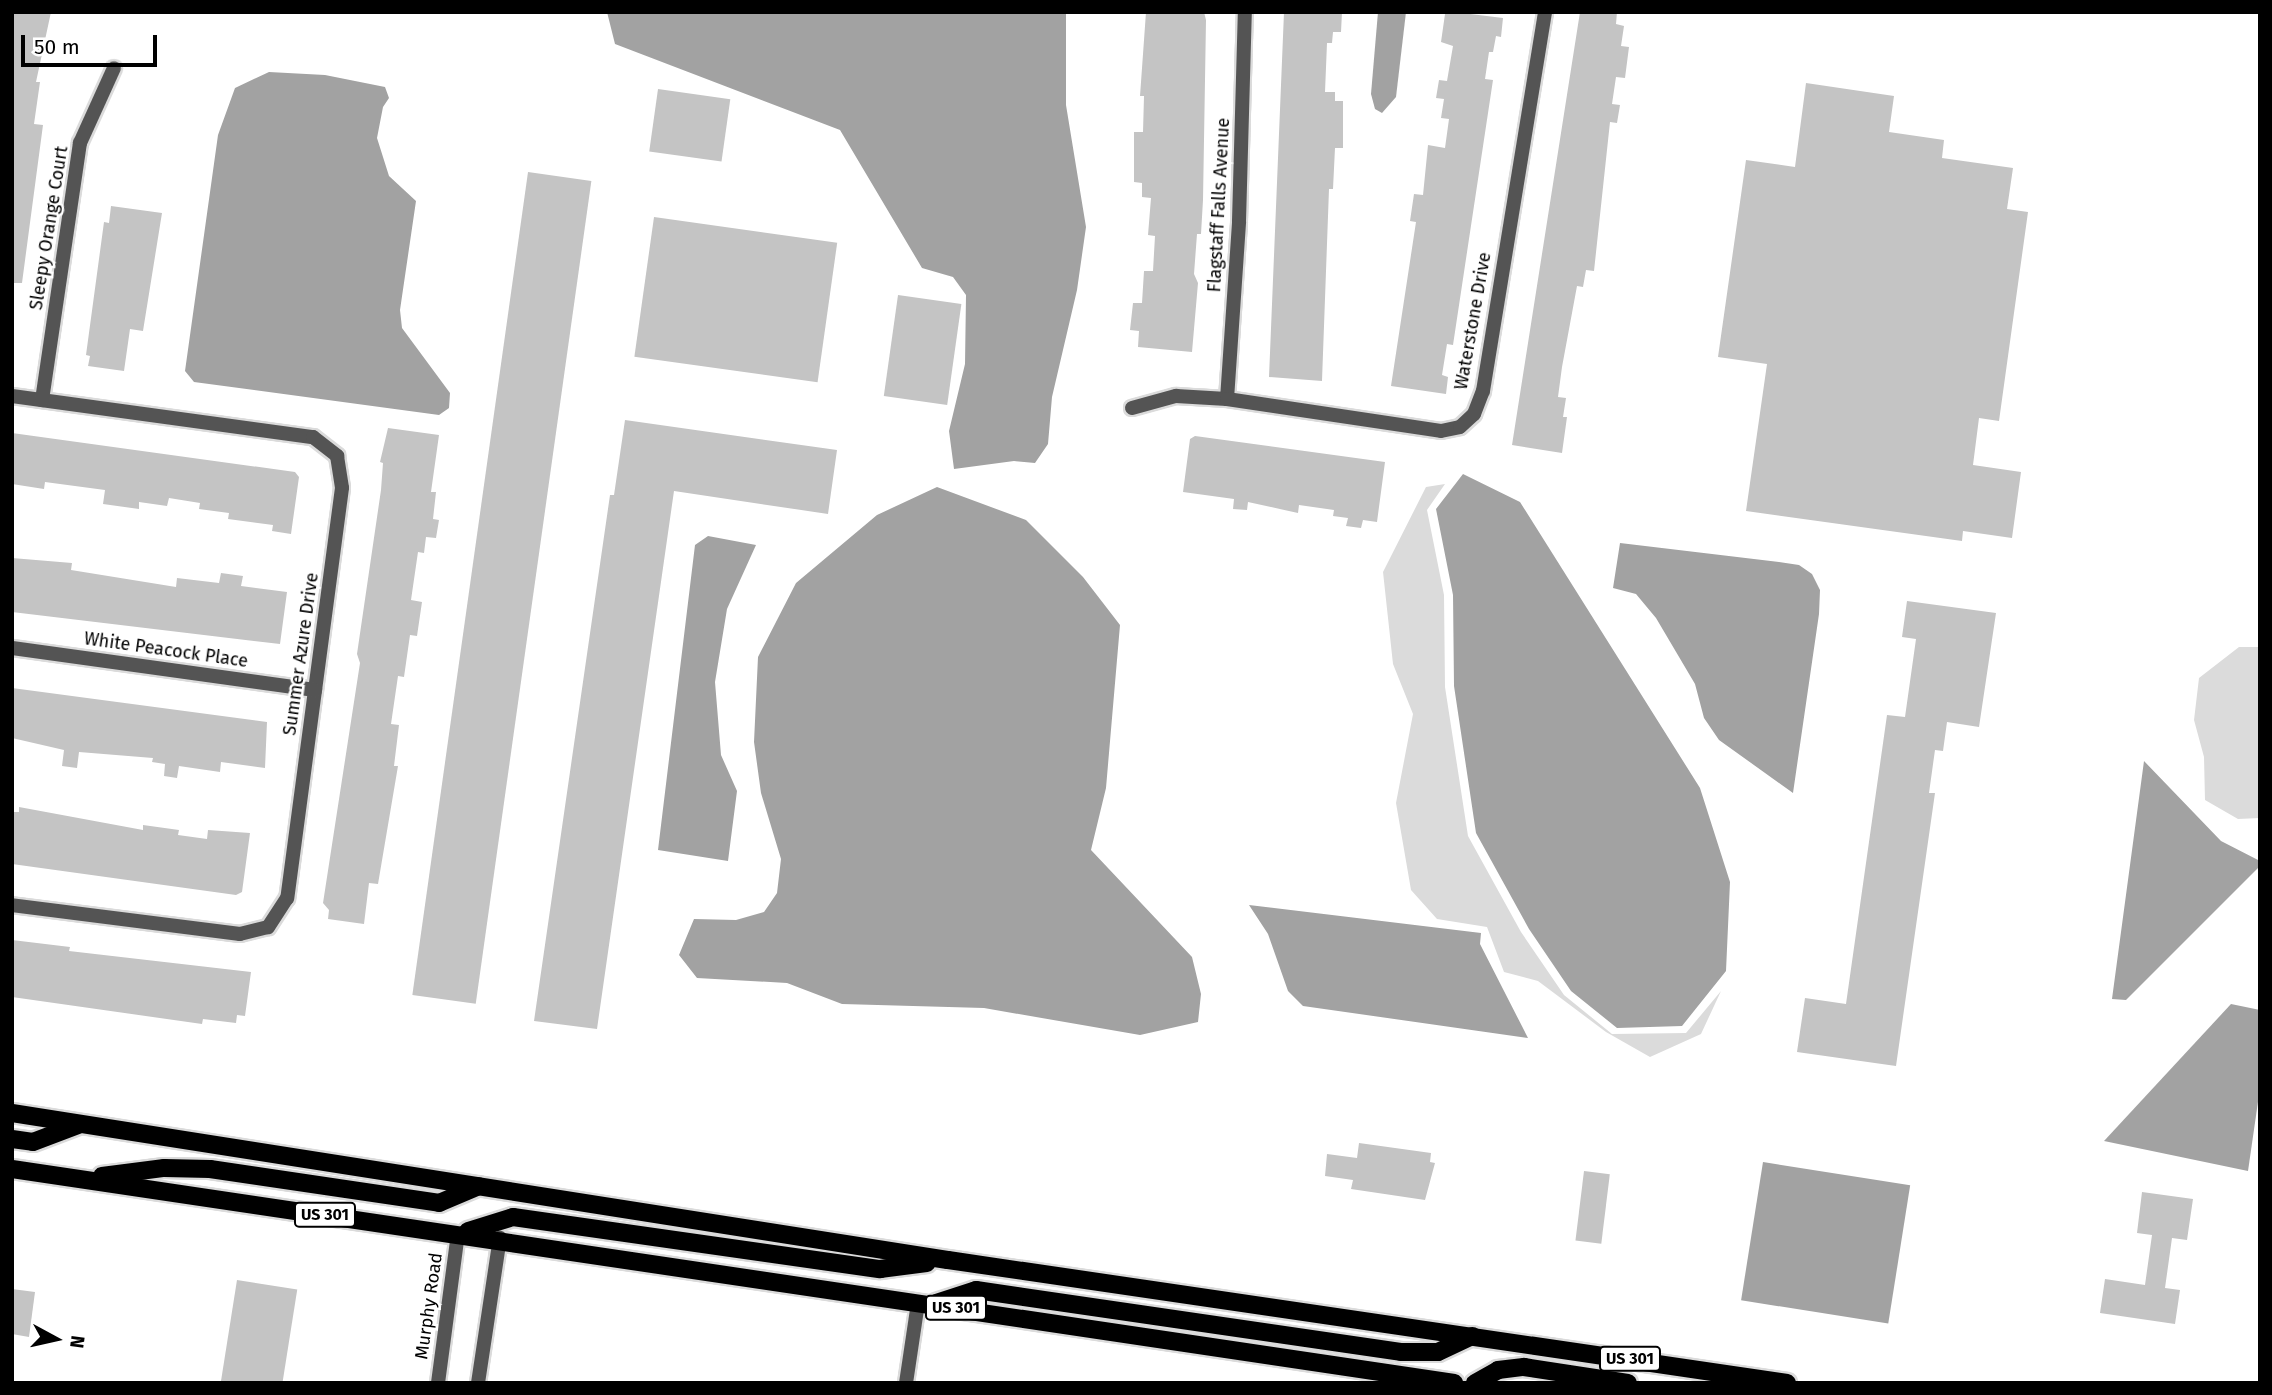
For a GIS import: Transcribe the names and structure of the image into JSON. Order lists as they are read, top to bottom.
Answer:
{
  "streets": {
    "main road": ["US 301"],
    "street": [
      "Flagstaff Falls Avenue",
      "Sleepy Orange Court",
      "Waterstone Drive",
      "White Peacock Place",
      "Summer Azure Drive",
      "Murphy Road"
    ]
  },
  "crossings": [
    ["Flagstaff Falls Avenue", "Waterstone Drive"],
    ["Sleepy Orange Court", "Summer Azure Drive"],
    ["White Peacock Place", "Summer Azure Drive"],
    ["US 301", "Murphy Road"]
  ],
  "scale_bar": "50 m",
  "north": "right"
}
